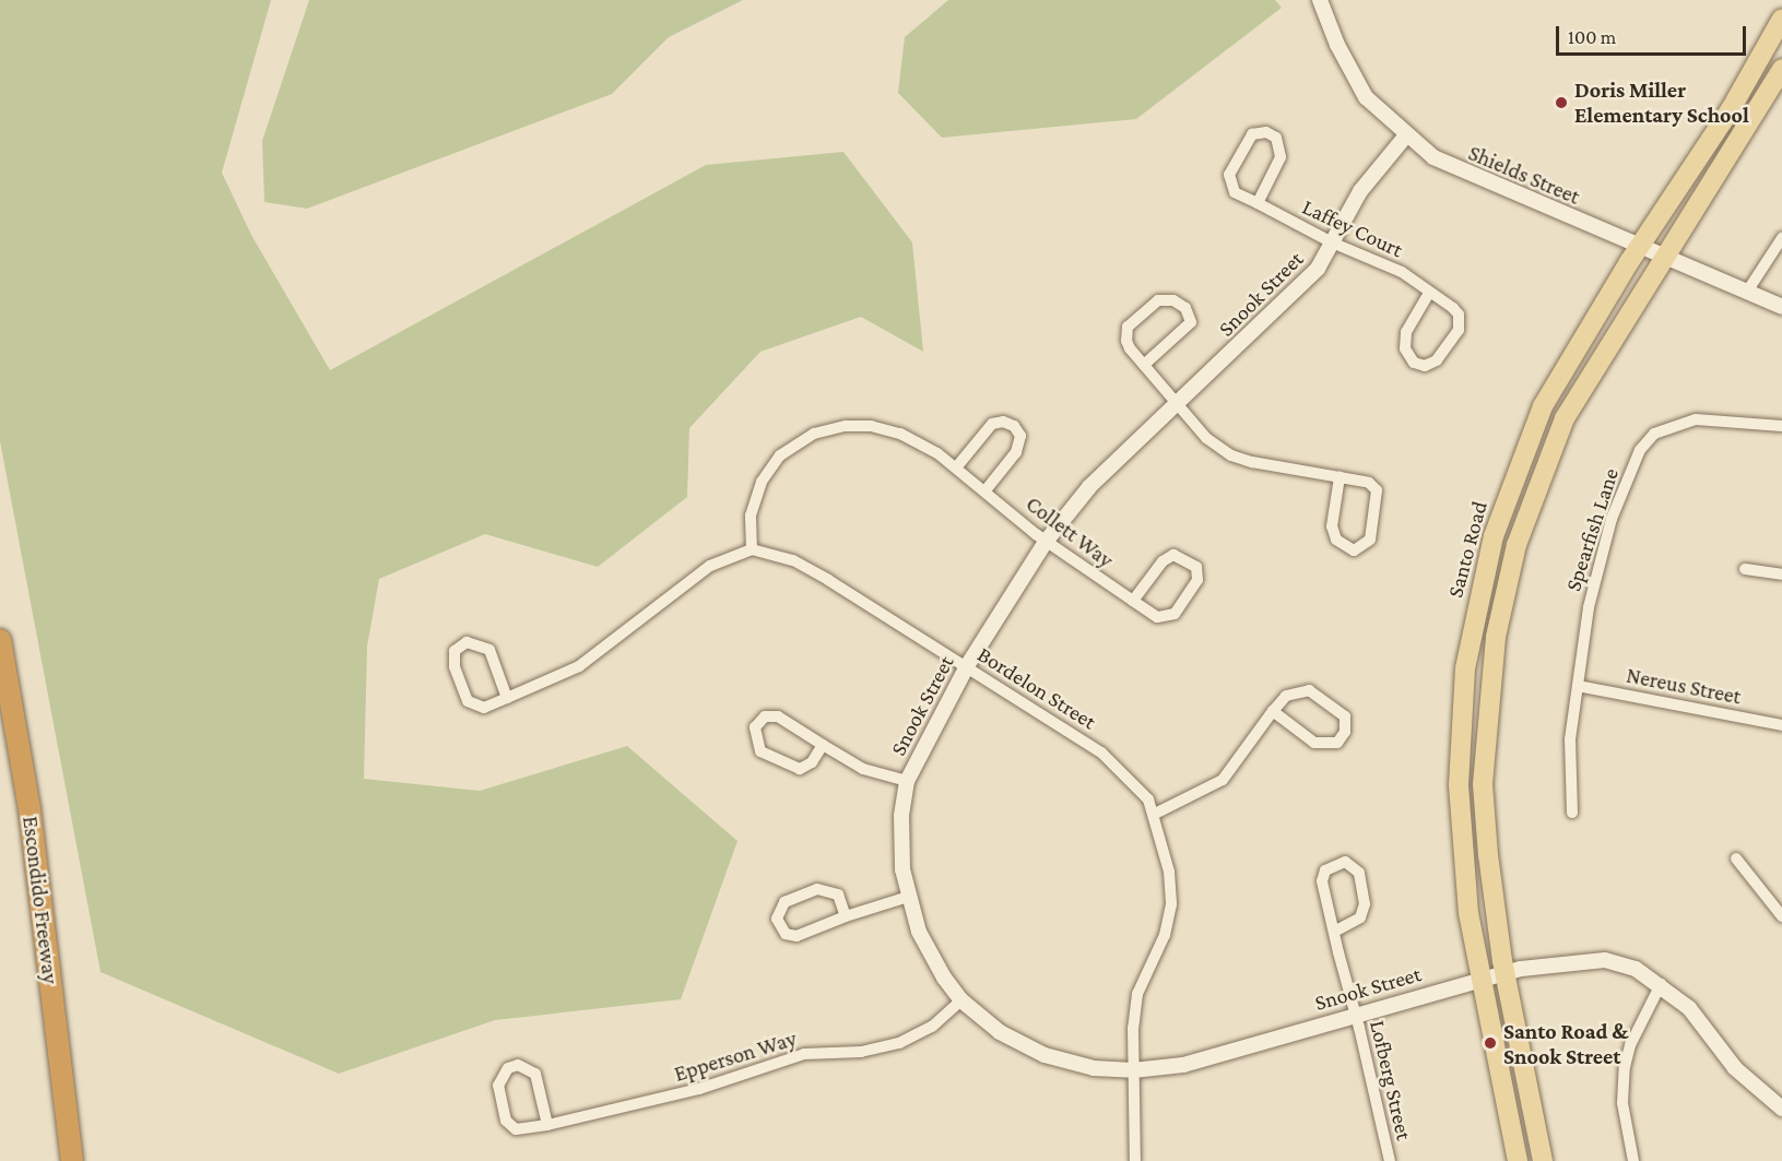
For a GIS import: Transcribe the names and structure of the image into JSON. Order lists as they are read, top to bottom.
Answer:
{
  "streets": {
    "highway": ["Escondido Freeway"],
    "main road": ["Santo Road"],
    "street": [
      "Shields Street",
      "Laffey Court",
      "Snook Street",
      "Spearfish Lane",
      "Collett Way",
      "Nereus Street",
      "Bordelon Street",
      "Epperson Way",
      "Lofberg Street"
    ]
  },
  "crossings": [
    ["Shields Street", "Snook Street"],
    ["Shields Street", "Santo Road"],
    ["Laffey Court", "Snook Street"],
    ["Snook Street", "Collett Way"],
    ["Snook Street", "Santo Road"],
    ["Snook Street", "Bordelon Street"],
    ["Snook Street", "Epperson Way"],
    ["Snook Street", "Lofberg Street"],
    ["Spearfish Lane", "Nereus Street"],
    ["Collett Way", "Bordelon Street"]
  ],
  "places": ["Doris Miller Elementary School", "Santo Road & Snook Street"],
  "scale_bar": "100 m"
}
